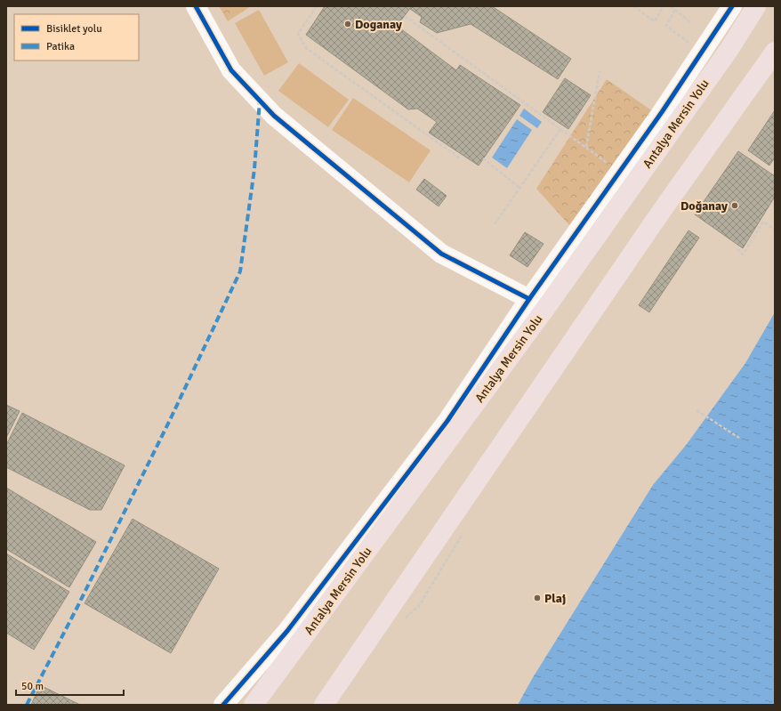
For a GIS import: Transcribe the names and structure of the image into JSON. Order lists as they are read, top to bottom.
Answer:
{
  "streets": {
    "highway": ["Antalya Mersin Yolu"]
  },
  "places": ["Doganay", "Doğanay", "Plaj"],
  "legend": ["Bisiklet yolu", "Patika"],
  "scale_bar": "50 m"
}
